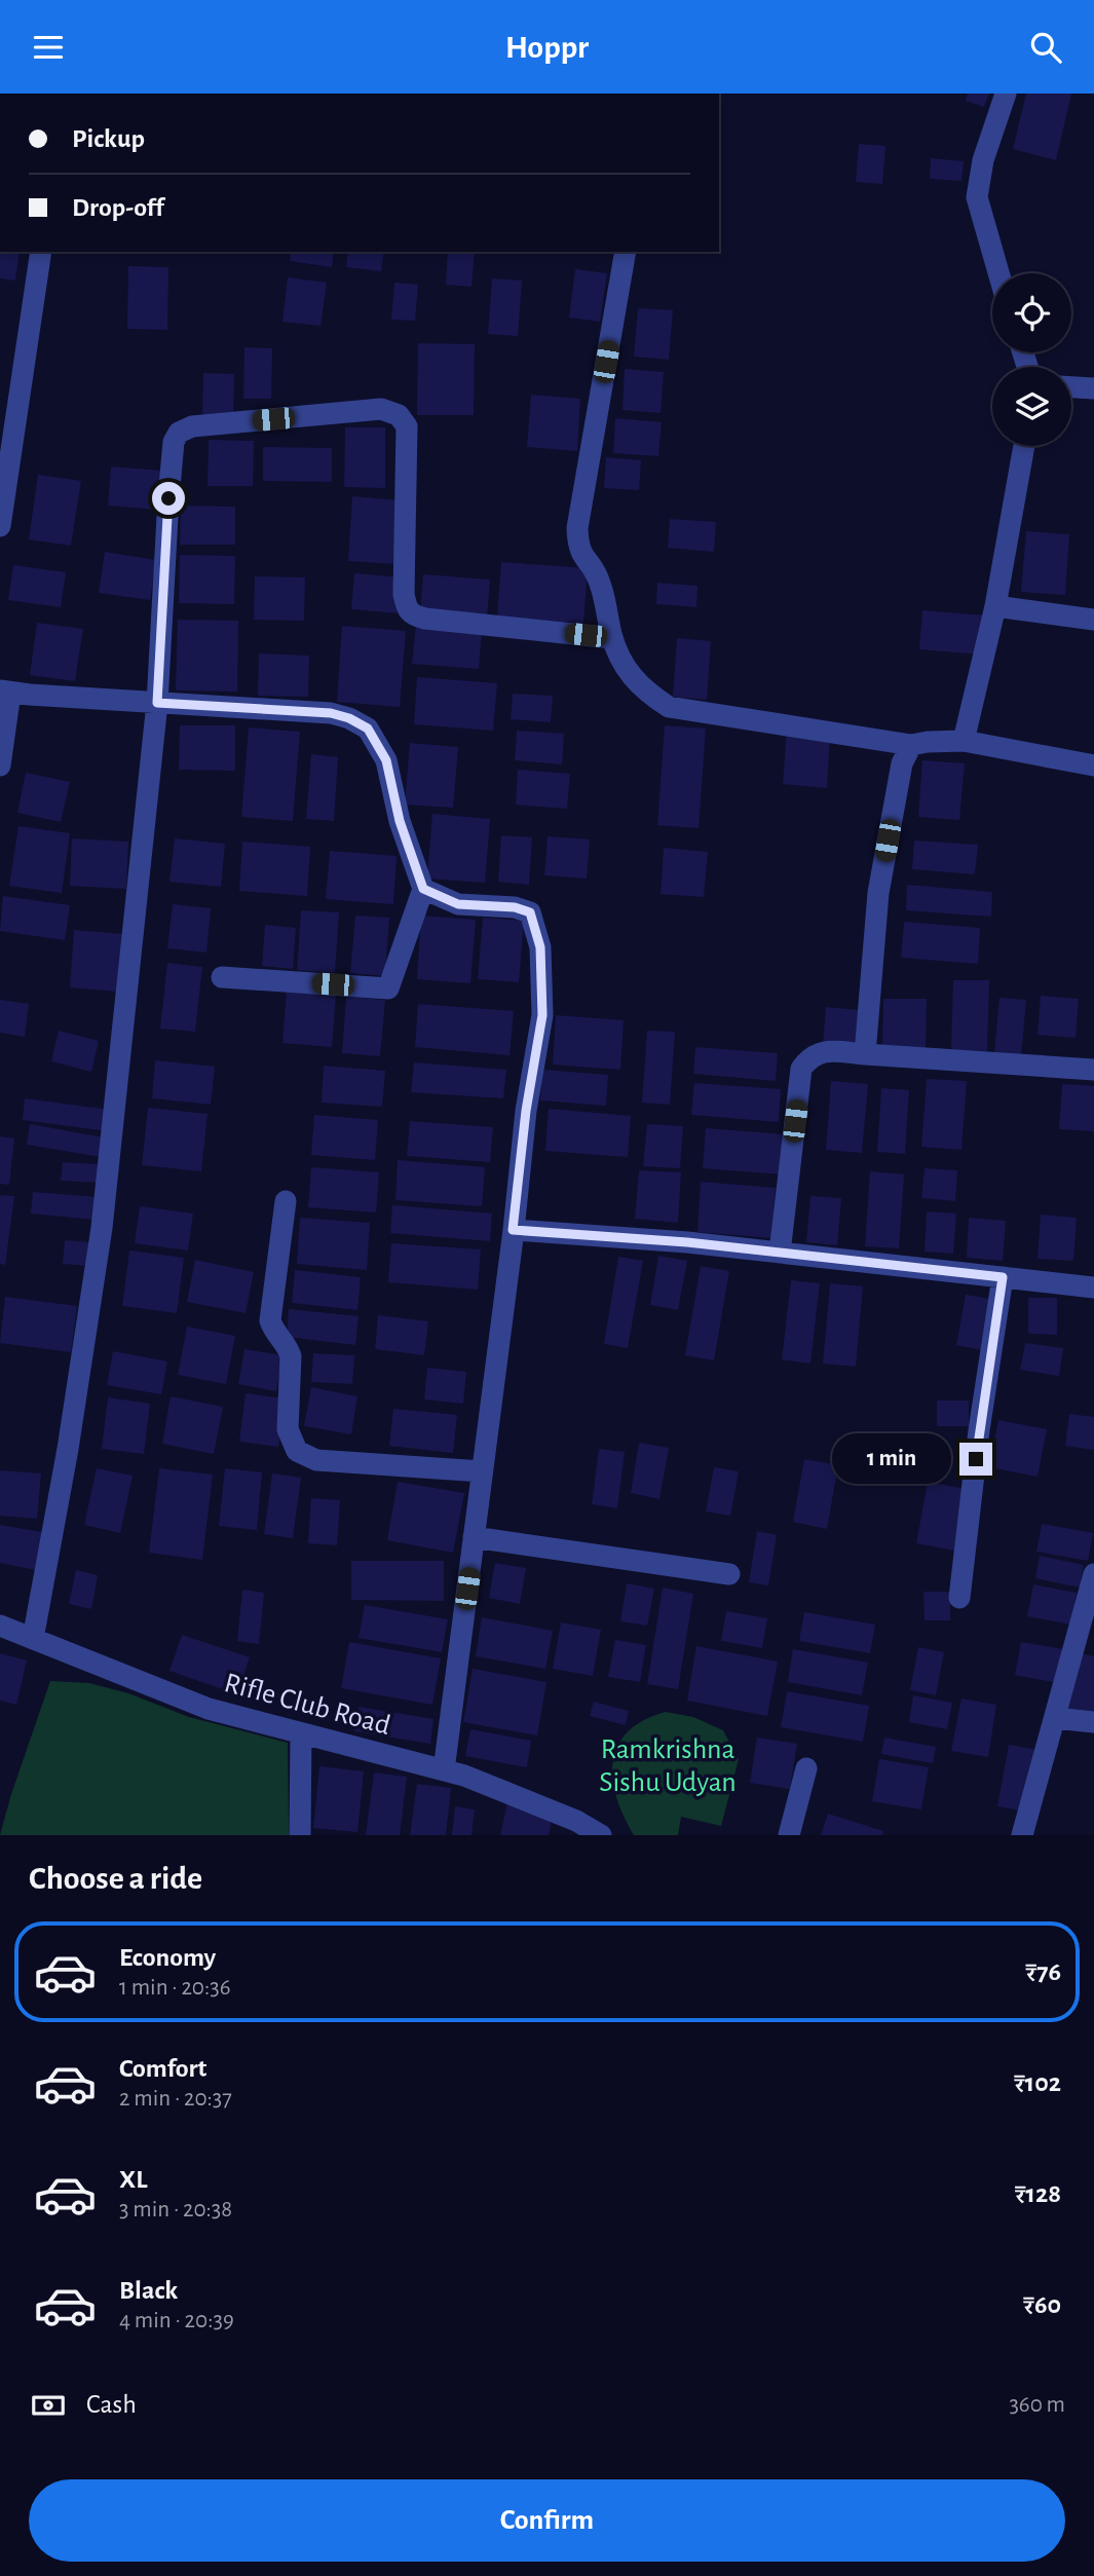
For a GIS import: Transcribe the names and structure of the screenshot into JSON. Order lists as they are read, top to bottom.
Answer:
{
  "streets": {
    "street": ["Rifle Club Road"]
  },
  "parks": ["Ramkrishna Sishu Udyan"],
  "page": {
    "header": "Hoppr",
    "banner": ["Pickup", "Drop-off"],
    "bubble": "1 min",
    "heading": "Choose a ride",
    "list": [
      {
        "name": "Economy",
        "note": "1 min · 20:36",
        "value": "₹76"
      },
      {
        "name": "Comfort",
        "note": "2 min · 20:37",
        "value": "₹102"
      },
      {
        "name": "XL",
        "note": "3 min · 20:38",
        "value": "₹128"
      },
      {
        "name": "Black",
        "note": "4 min · 20:39",
        "value": "₹60"
      }
    ],
    "pay": ["Cash", "360 m"],
    "buttons": "Confirm"
  }
}
